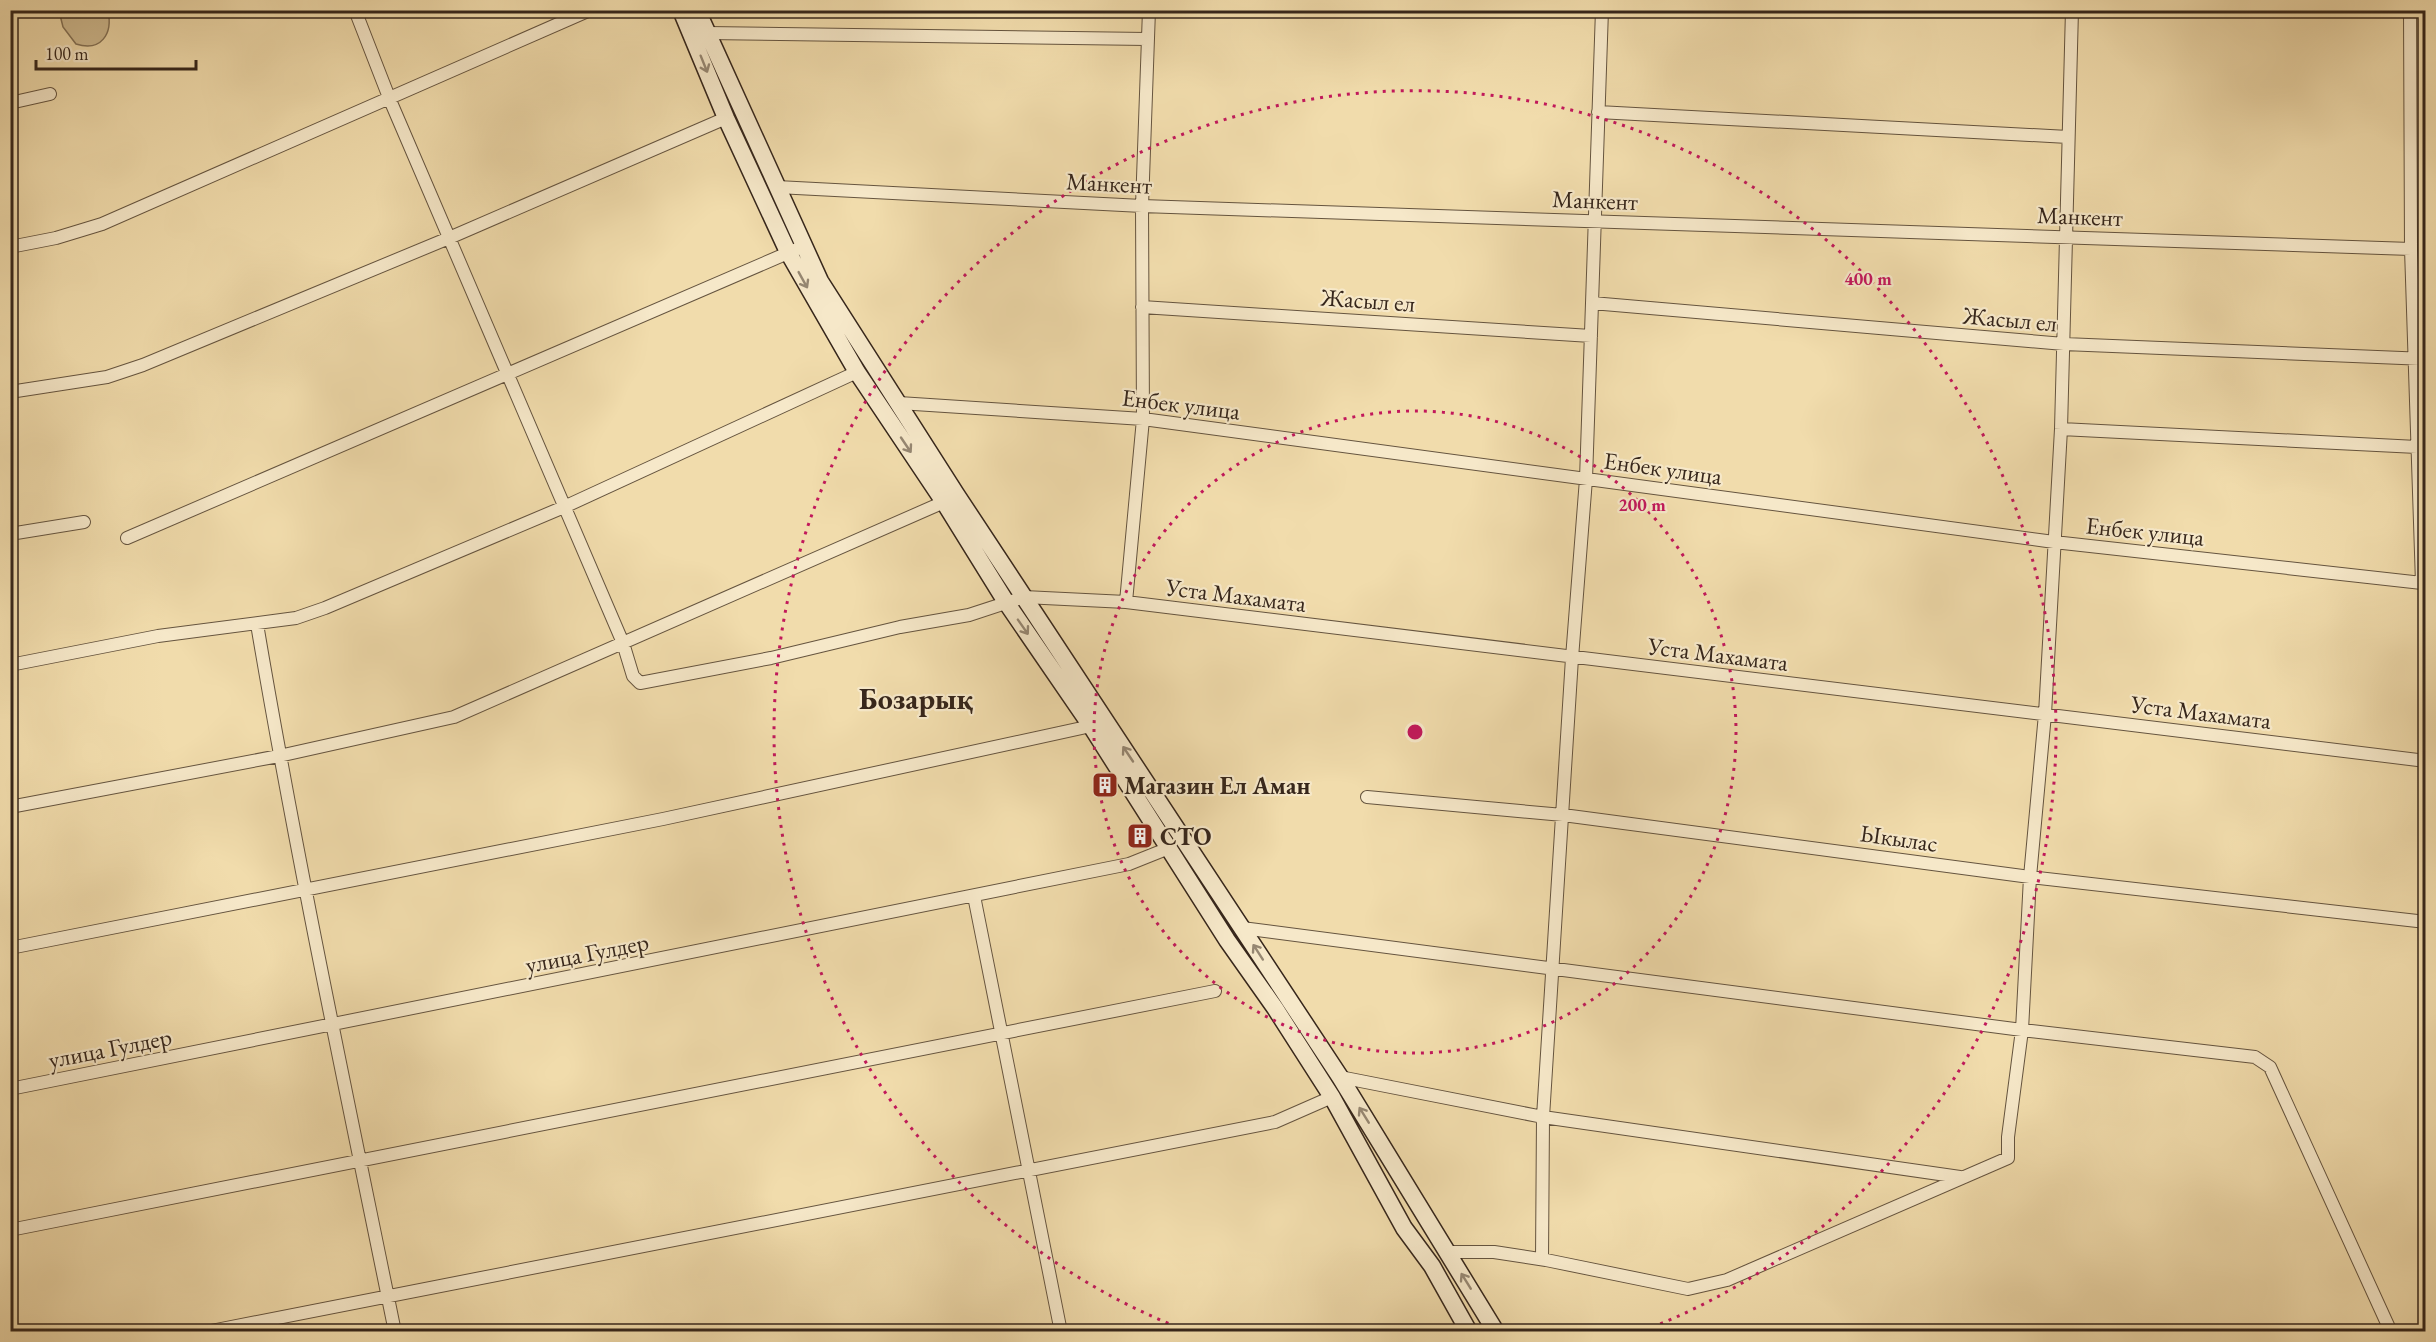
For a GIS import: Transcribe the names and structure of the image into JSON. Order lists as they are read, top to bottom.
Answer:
{
  "streets": {
    "street": [
      "Манкент",
      "Жасыл ел",
      "Енбек улица",
      "Уста Махамата",
      "Ыкылас",
      "улица Гулдер"
    ]
  },
  "districts": ["Бозарық"],
  "places": {
    "building": ["Магазин Ел Аман", "СТО"]
  },
  "scale_bar": "100 m",
  "rings": ["400 m", "200 m"]
}
